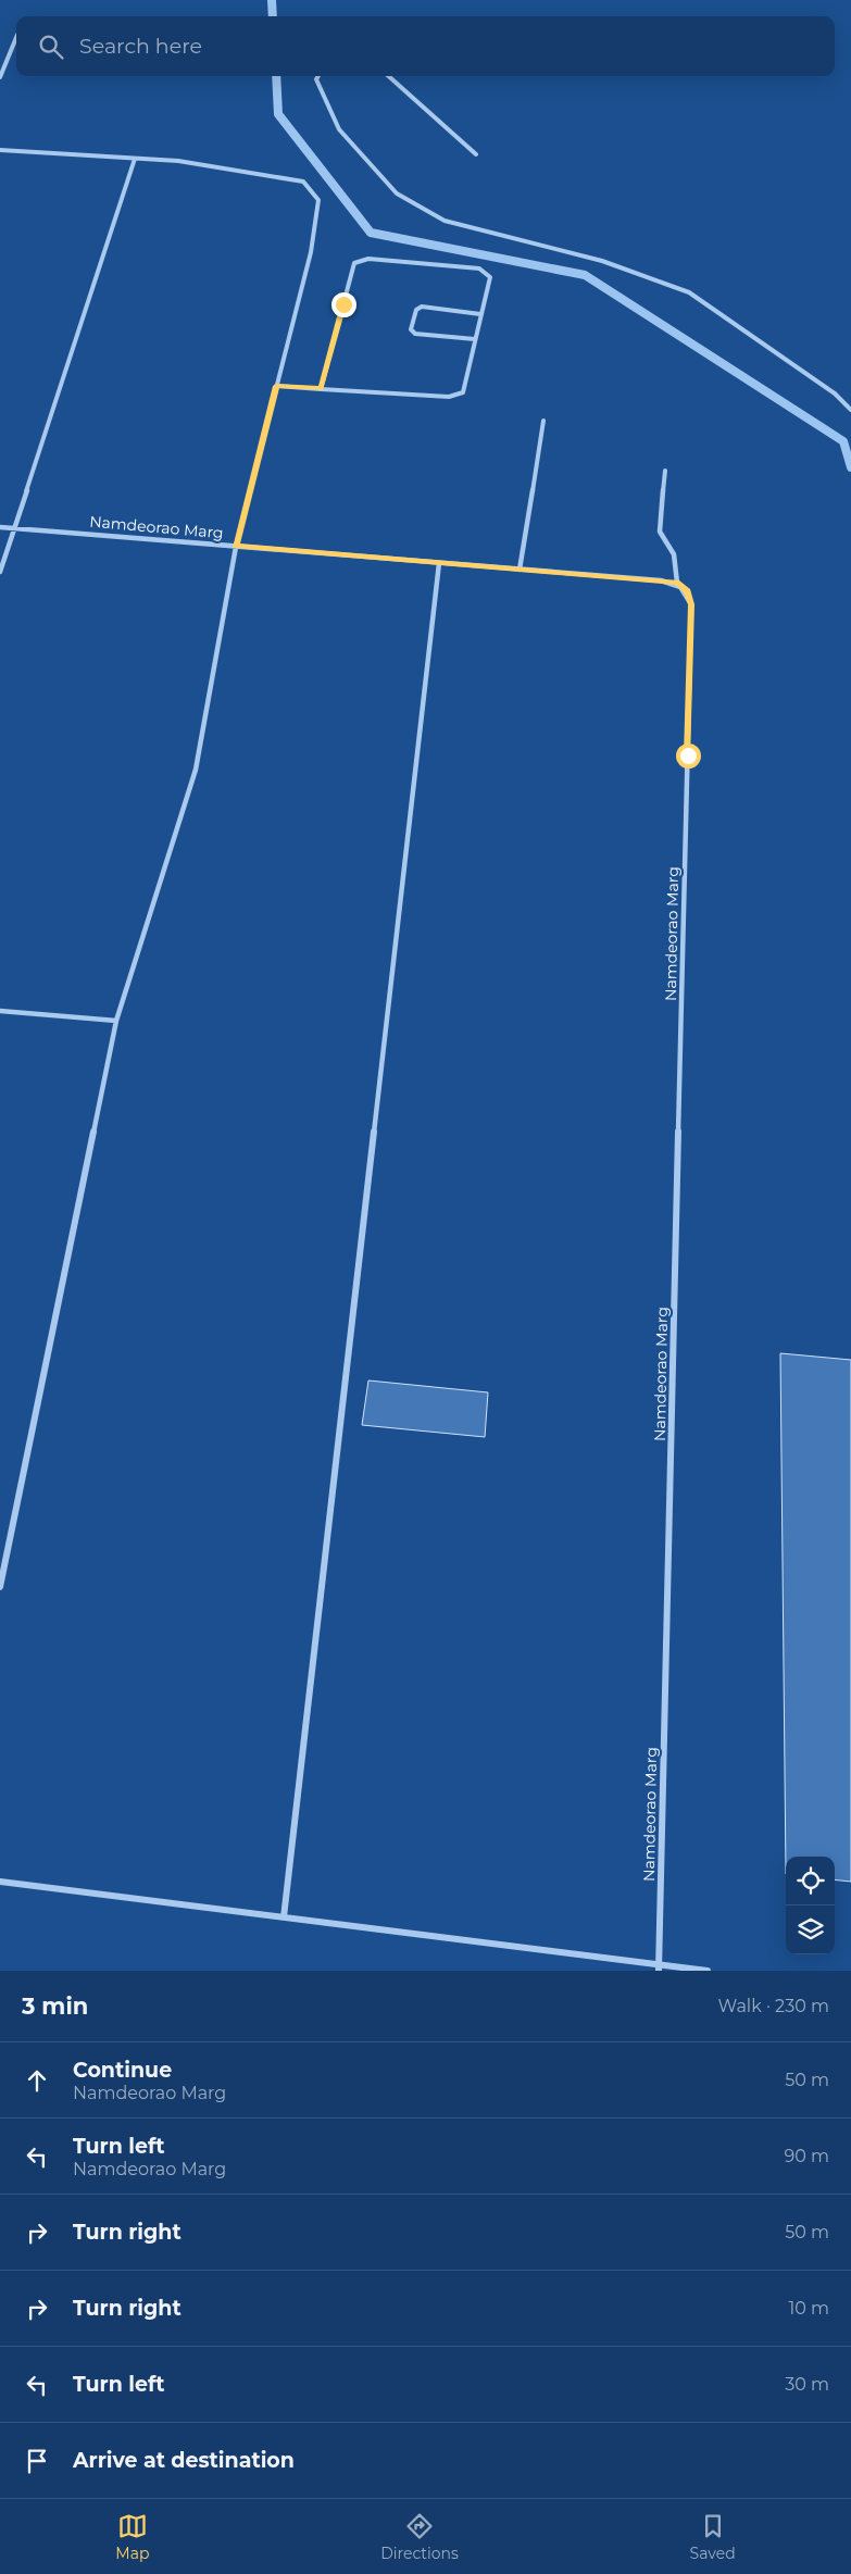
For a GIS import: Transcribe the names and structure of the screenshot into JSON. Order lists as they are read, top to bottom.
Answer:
{
  "streets": {
    "street": ["Namdeorao Marg"]
  },
  "page": {
    "search": "Search here",
    "heading": ["3 min", "Walk · 230 m"],
    "list": [
      ["Continue", "Namdeorao Marg", "50 m"],
      ["Turn left", "Namdeorao Marg", "90 m"],
      ["Turn right", "50 m"],
      ["Turn right", "10 m"],
      ["Turn left", "30 m"],
      "Arrive at destination"
    ],
    "nav": ["Map", "Directions", "Saved"]
  }
}
